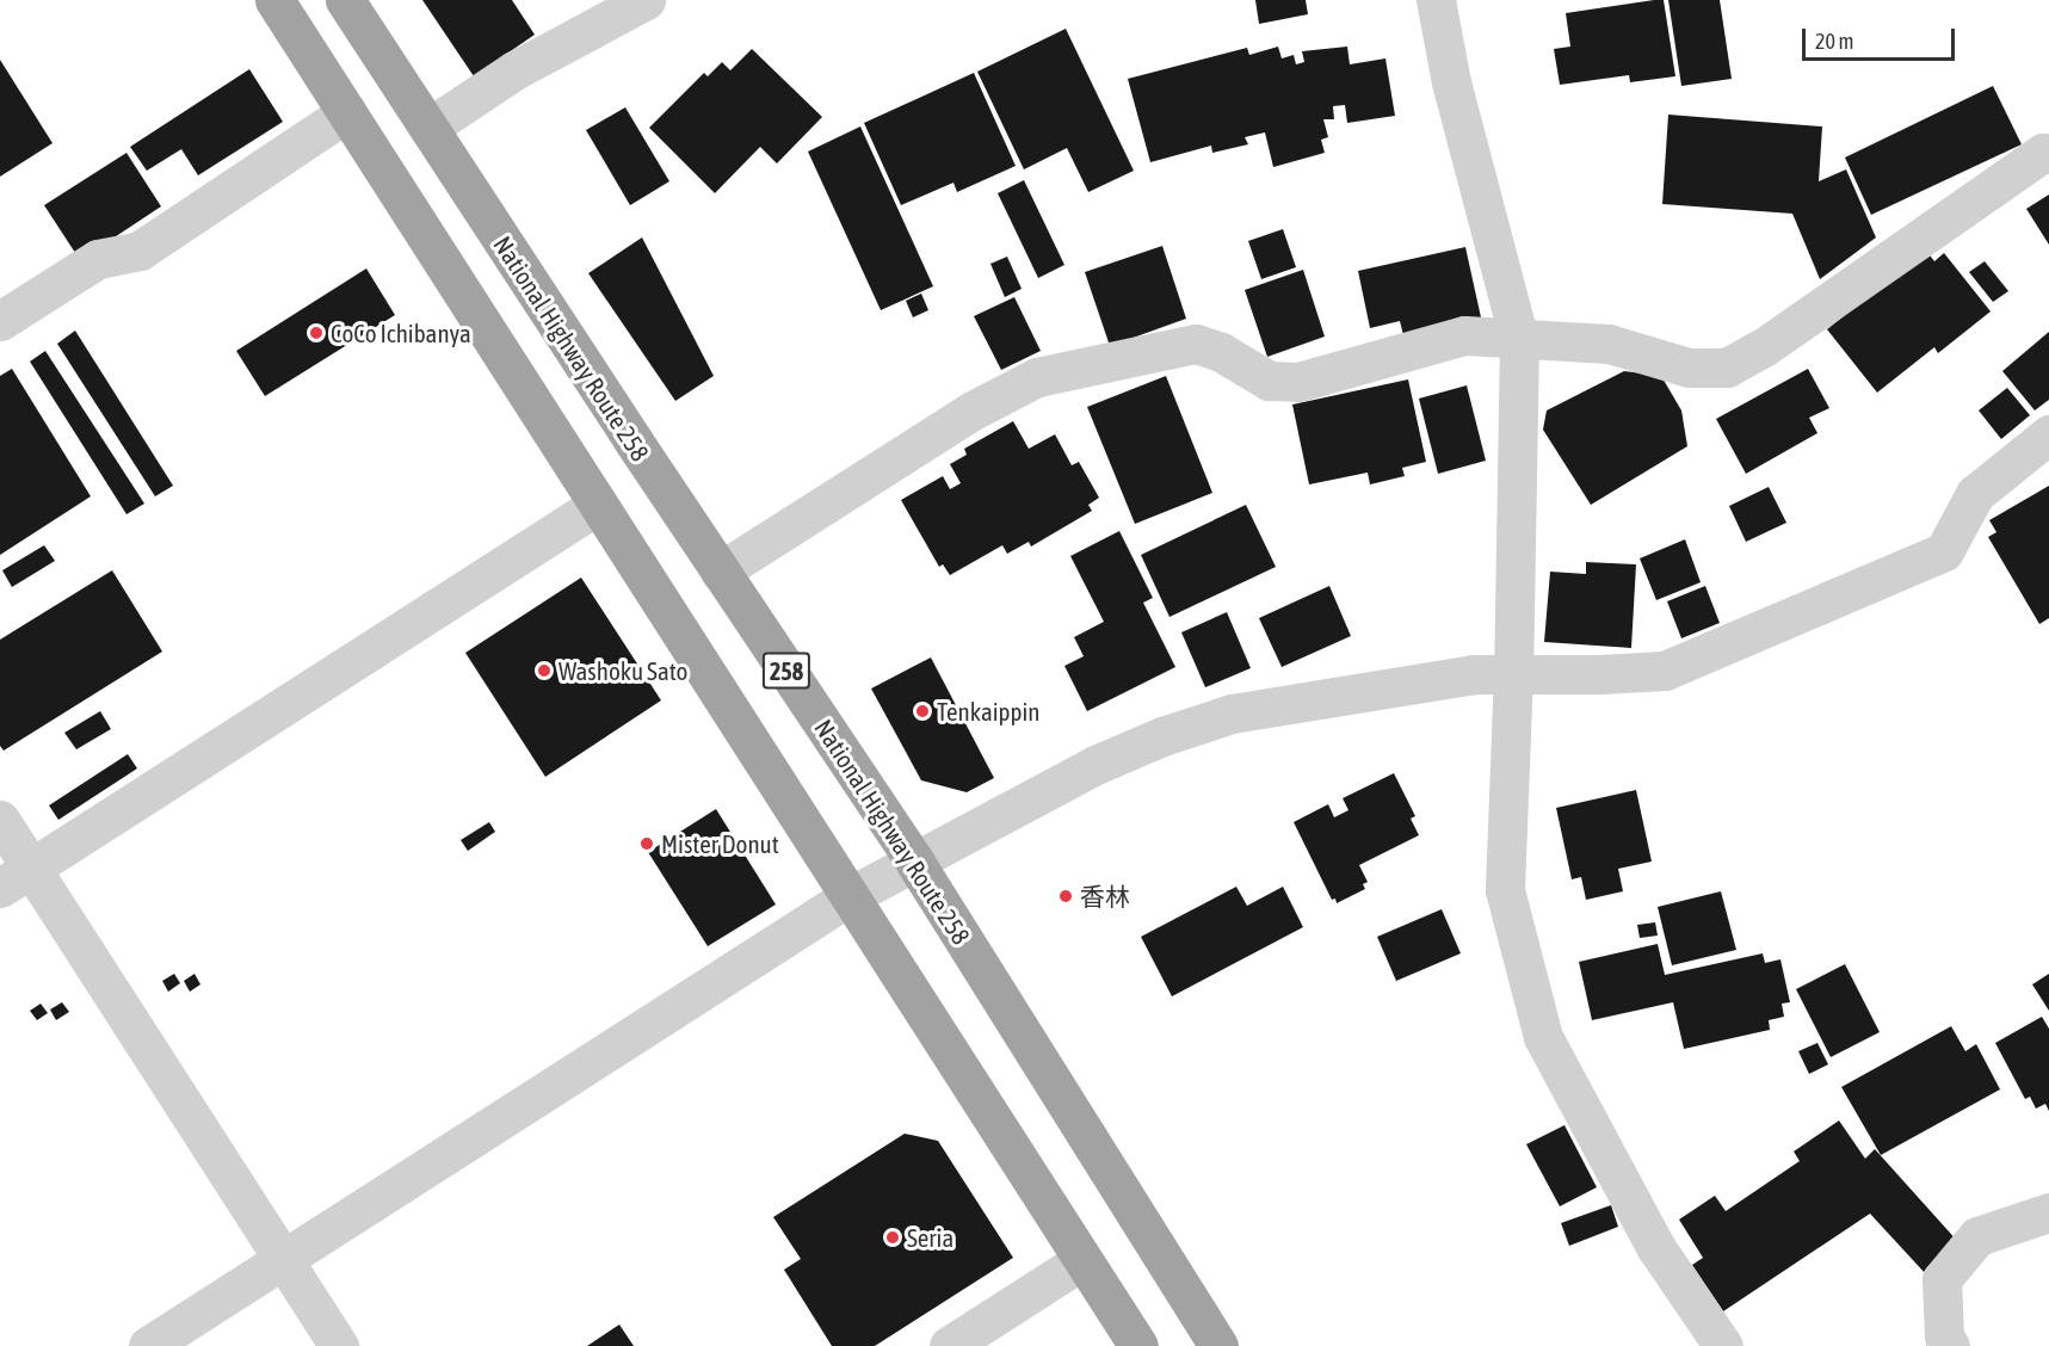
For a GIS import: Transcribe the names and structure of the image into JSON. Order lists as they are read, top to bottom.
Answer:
{
  "streets": {
    "highway": ["National Highway Route 258", "258"]
  },
  "places": [
    "CoCo Ichibanya",
    "Washoku Sato",
    "Tenkaippin",
    "Mister Donut",
    "香林",
    "Seria"
  ],
  "scale_bar": "20 m"
}
